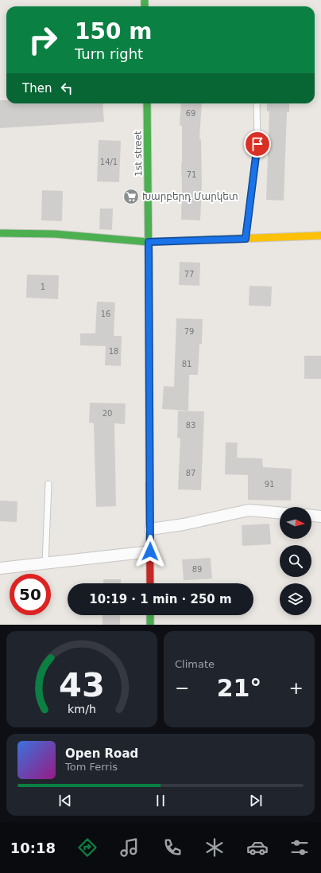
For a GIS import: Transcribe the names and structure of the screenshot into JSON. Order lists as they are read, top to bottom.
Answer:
{
  "streets": {
    "main road": ["1st street"]
  },
  "places": {
    "supermarket": ["Խարբերդ Մարկետ"]
  },
  "house_numbers": [
    "69",
    "14/1",
    "71",
    "77",
    "1",
    "16",
    "79",
    "18",
    "81",
    "20",
    "83",
    "87",
    "91",
    "89"
  ],
  "north": "right",
  "page": {
    "turn": ["150 m", "Turn right"],
    "then": "Then",
    "limit": "50",
    "trip": "10:19 · 1 min · 250 m",
    "tile": "Climate",
    "heat": ["−", "21°", "+"],
    "song": ["Open Road", "Tom Ferris"],
    "tabs": "10:18",
    "gauge": ["43", "km/h"]
  }
}
